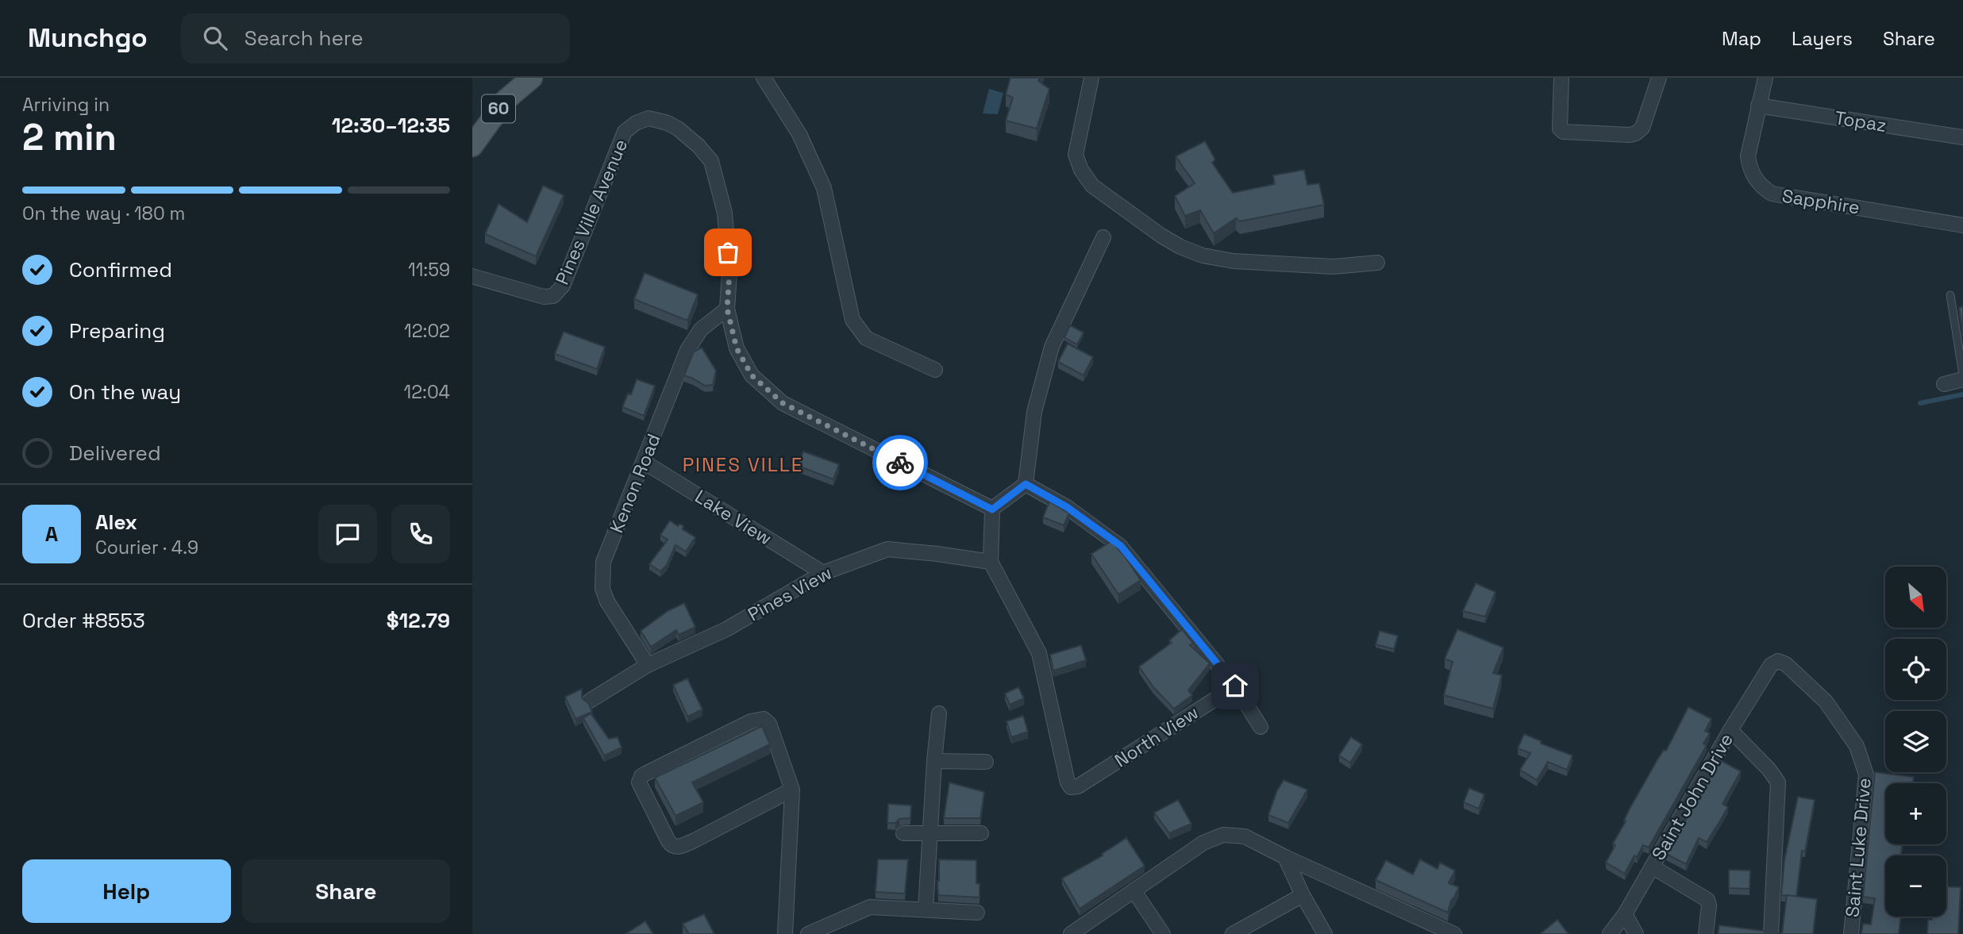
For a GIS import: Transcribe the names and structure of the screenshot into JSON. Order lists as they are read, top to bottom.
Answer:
{
  "streets": {
    "main road": ["60"],
    "street": [
      "Topaz",
      "Sapphire",
      "Pines Ville Avenue",
      "Kenon Road",
      "Lake View",
      "Pines View",
      "North View",
      "Saint John Drive",
      "Saint Luke Drive"
    ]
  },
  "crossings": [
    ["Topaz", "Sapphire"],
    ["Pines Ville Avenue", "Kenon Road"],
    ["Kenon Road", "Lake View"],
    ["Kenon Road", "Pines View"],
    ["Lake View", "Pines View"],
    ["Pines View", "North View"],
    ["Saint John Drive", "Saint Luke Drive"]
  ],
  "districts": ["PINES VILLE"],
  "north": "bottom right",
  "page": {
    "header": "Munchgo",
    "search": "Search here",
    "nav": ["Map", "Layers", "Share"],
    "heading": ["2 min", "Arriving in", "12:30–12:35"],
    "panel": [
      "Alex",
      "Courier · 4.9",
      "Order #8553",
      "$12.79"
    ],
    "bar": "On the way · 180 m",
    "list": [
      ["Confirmed", "11:59"],
      ["Preparing", "12:02"],
      ["On the way", "12:04"],
      "Delivered"
    ],
    "round": "A",
    "map_buttons": ["+", "−"],
    "buttons": ["Help", "Share"]
  }
}
